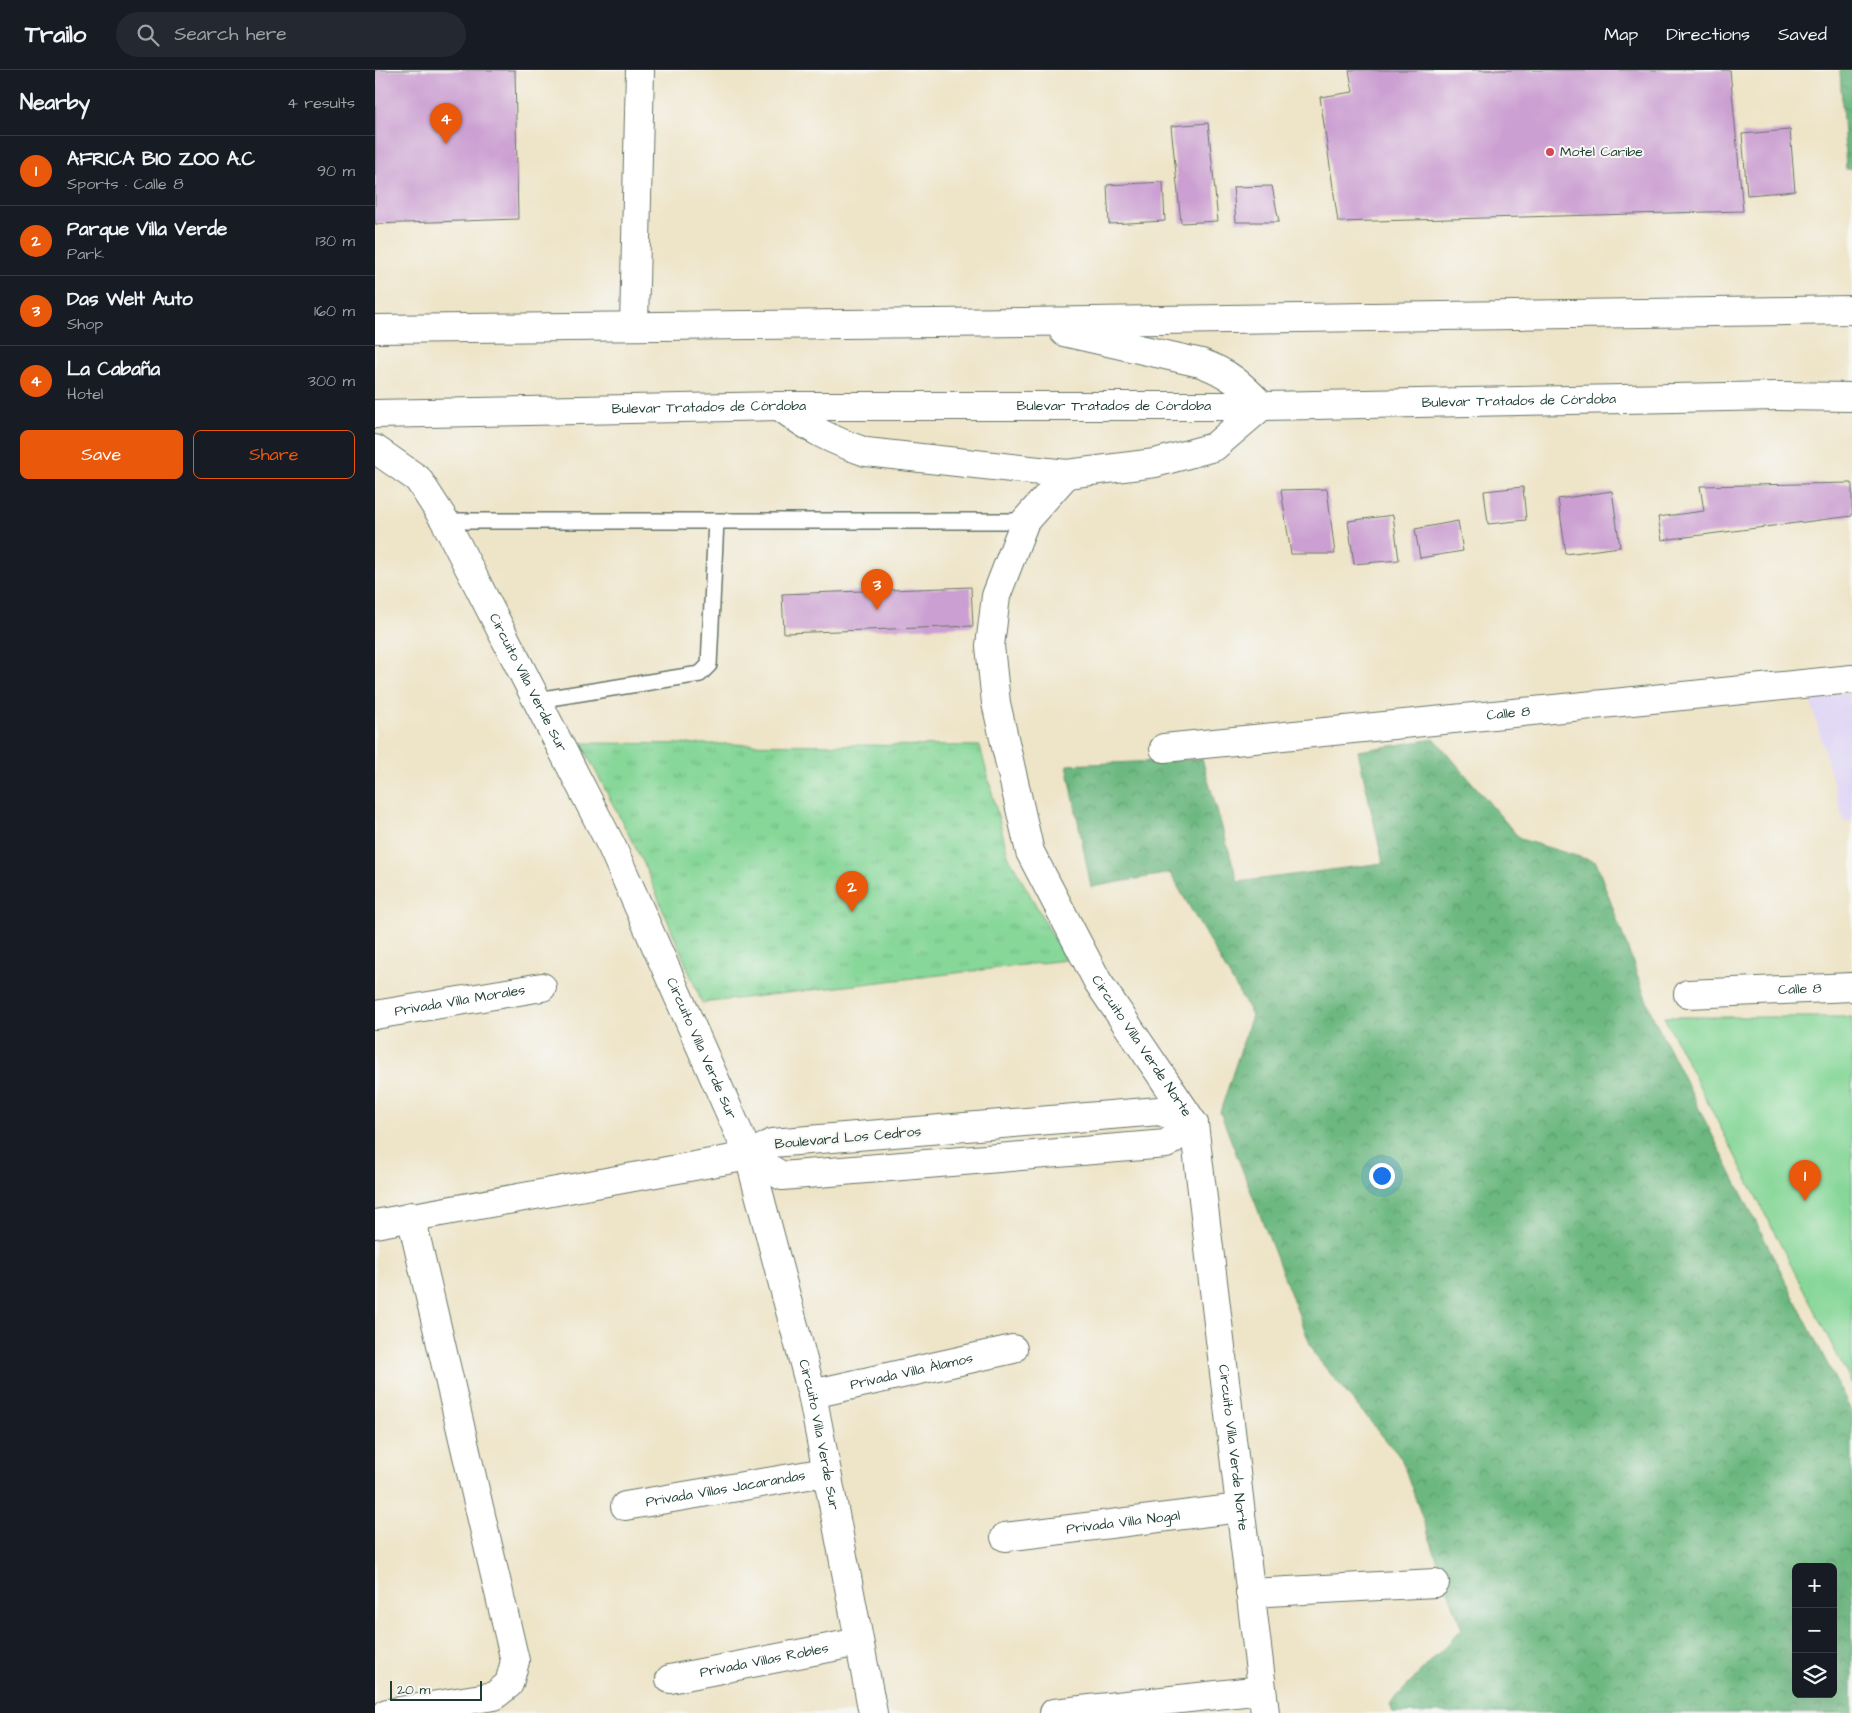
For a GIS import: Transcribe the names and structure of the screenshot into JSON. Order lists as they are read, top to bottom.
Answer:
{
  "streets": {
    "street": [
      "Bulevar Tratados de Córdoba",
      "Circuito Villa Verde Sur",
      "Calle 8",
      "Privada Villa Morales",
      "Circuito Villa Verde Norte",
      "Boulevard Los Cedros",
      "Privada Villa Álamos",
      "Privada Villas Jacarandas",
      "Privada Villa Nogal",
      "Privada Villas Robles"
    ]
  },
  "crossings": [
    ["Circuito Villa Verde Sur", "Boulevard Los Cedros"],
    ["Circuito Villa Verde Sur", "Privada Villa Álamos"],
    ["Circuito Villa Verde Sur", "Privada Villas Jacarandas"],
    ["Circuito Villa Verde Sur", "Privada Villas Robles"],
    ["Circuito Villa Verde Norte", "Boulevard Los Cedros"],
    ["Circuito Villa Verde Norte", "Privada Villa Nogal"]
  ],
  "places": ["Motel Caribe"],
  "scale_bar": "20 m",
  "page": {
    "header": "Trailo",
    "search": "Search here",
    "nav": ["Map", "Directions", "Saved"],
    "heading": ["Nearby", "4 results"],
    "pins": [
      "4",
      "3",
      "2",
      "1"
    ],
    "list": [
      {
        "mark": "1",
        "name": "AFRICA BIO ZOO A.C",
        "note": "Sports · Calle 8",
        "value": "90 m"
      },
      {
        "mark": "2",
        "name": "Parque Villa Verde",
        "note": "Park",
        "value": "130 m"
      },
      {
        "mark": "3",
        "name": "Das Welt Auto",
        "note": "Shop",
        "value": "160 m"
      },
      {
        "mark": "4",
        "name": "La Cabaña",
        "note": "Hotel",
        "value": "300 m"
      }
    ],
    "buttons": ["Save", "Share"],
    "map_buttons": ["+", "−"],
    "scale": "20 m"
  }
}
